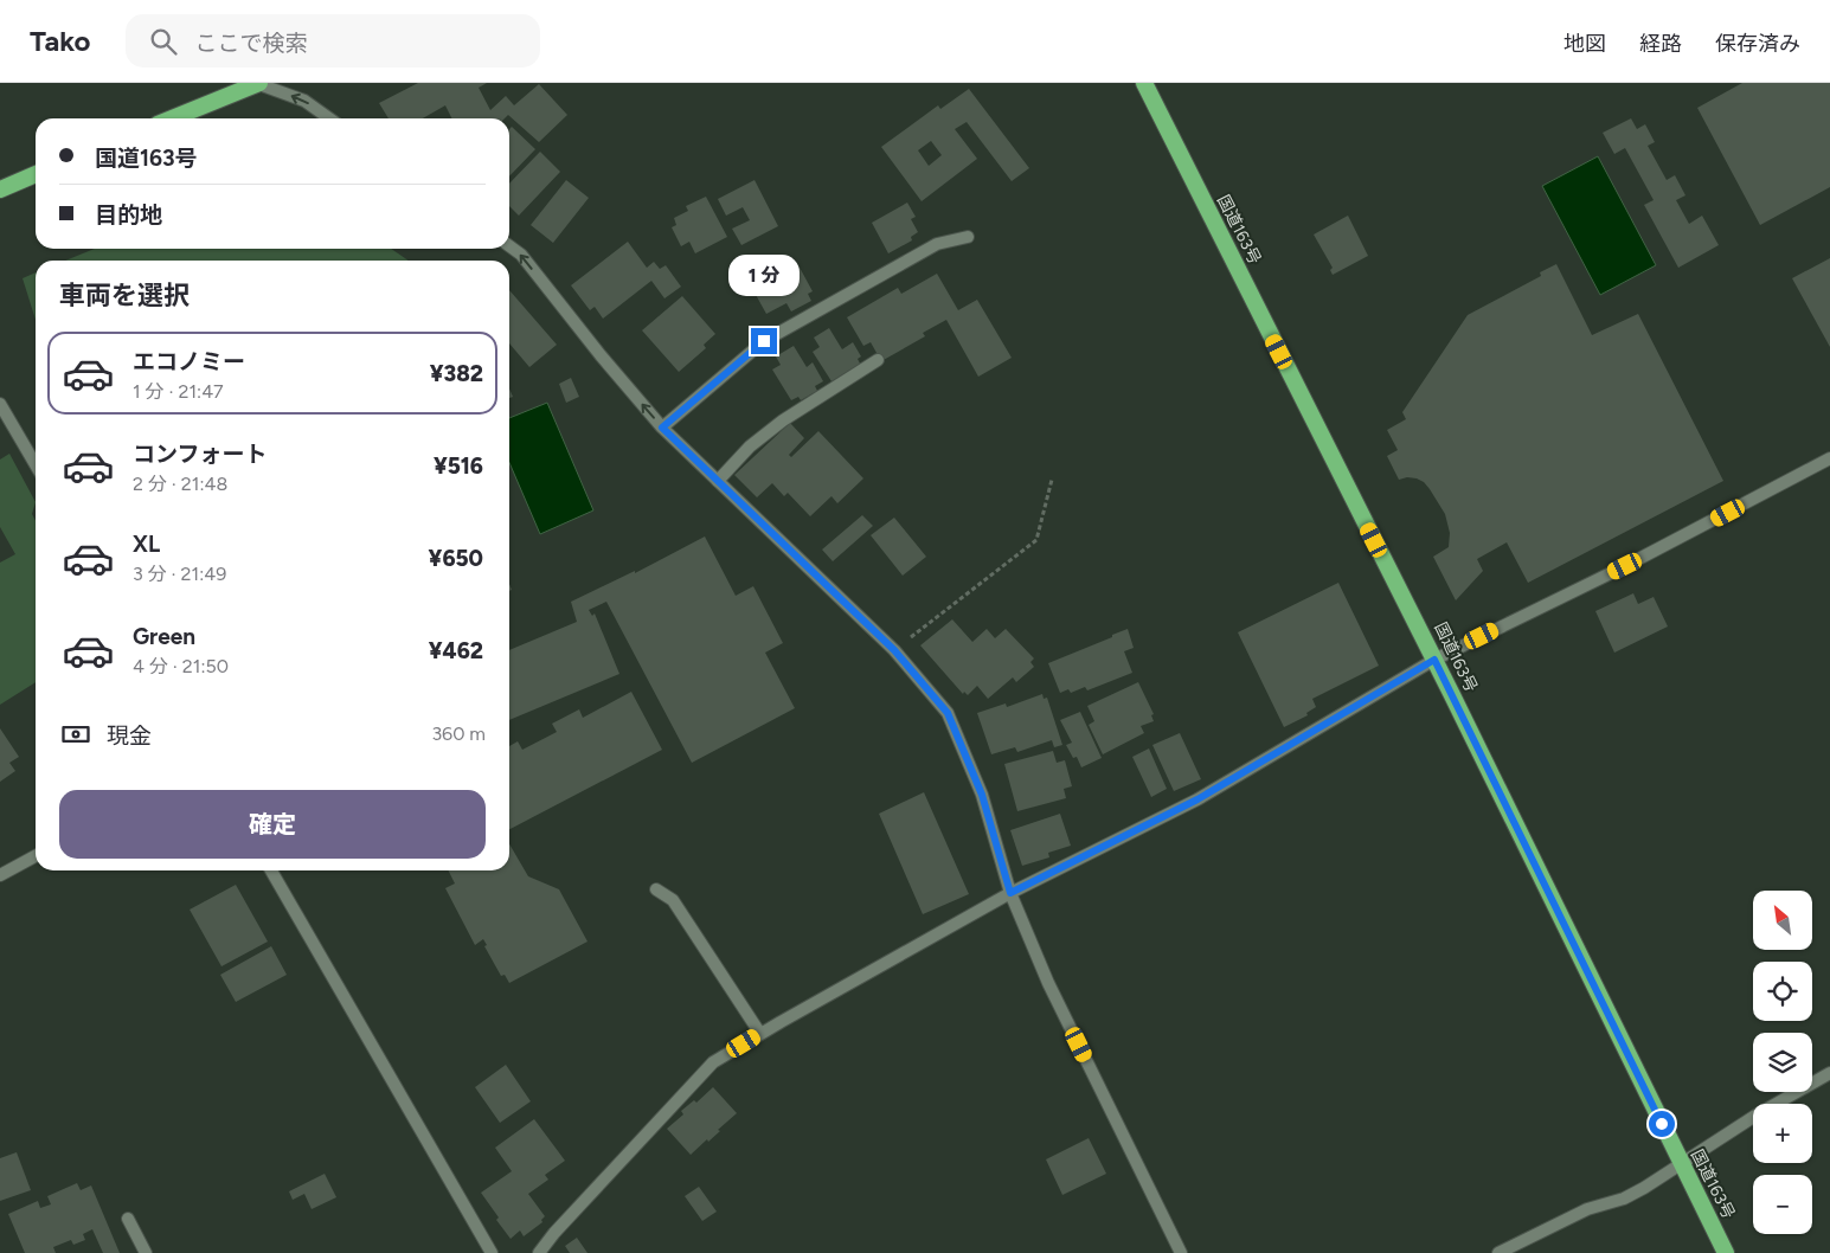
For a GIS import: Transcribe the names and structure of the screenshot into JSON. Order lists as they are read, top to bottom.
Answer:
{
  "streets": {
    "highway": ["国道163号"]
  },
  "north": "top left",
  "page": {
    "header": "Tako",
    "search": "ここで検索",
    "nav": ["地図", "経路", "保存済み"],
    "banner": ["国道163号", "目的地"],
    "bubble": "1 分",
    "heading": "車両を選択",
    "list": [
      {
        "name": "エコノミー",
        "note": "1 分 · 21:47",
        "value": "¥382"
      },
      {
        "name": "コンフォート",
        "note": "2 分 · 21:48",
        "value": "¥516"
      },
      {
        "name": "XL",
        "note": "3 分 · 21:49",
        "value": "¥650"
      },
      {
        "name": "Green",
        "note": "4 分 · 21:50",
        "value": "¥462"
      }
    ],
    "pay": ["現金", "360 m"],
    "buttons": "確定",
    "map_buttons": ["+", "−"]
  }
}
